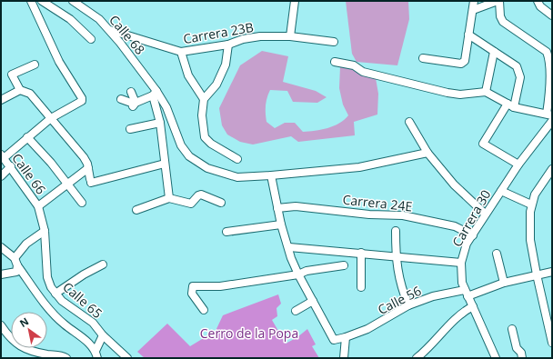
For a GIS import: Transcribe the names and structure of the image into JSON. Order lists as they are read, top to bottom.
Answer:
{
  "streets": {
    "street": [
      "Carrera 23B",
      "Calle 68",
      "Calle 66",
      "Carrera 24E",
      "Carrera 30",
      "Calle 65",
      "Calle 56"
    ]
  },
  "crossings": [
    ["Carrera 23B", "Calle 68"],
    ["Calle 66", "Calle 65"],
    ["Carrera 24E", "Carrera 30"],
    ["Carrera 30", "Calle 56"]
  ],
  "parks": ["Cerro de la Popa"],
  "north": "top left"
}
